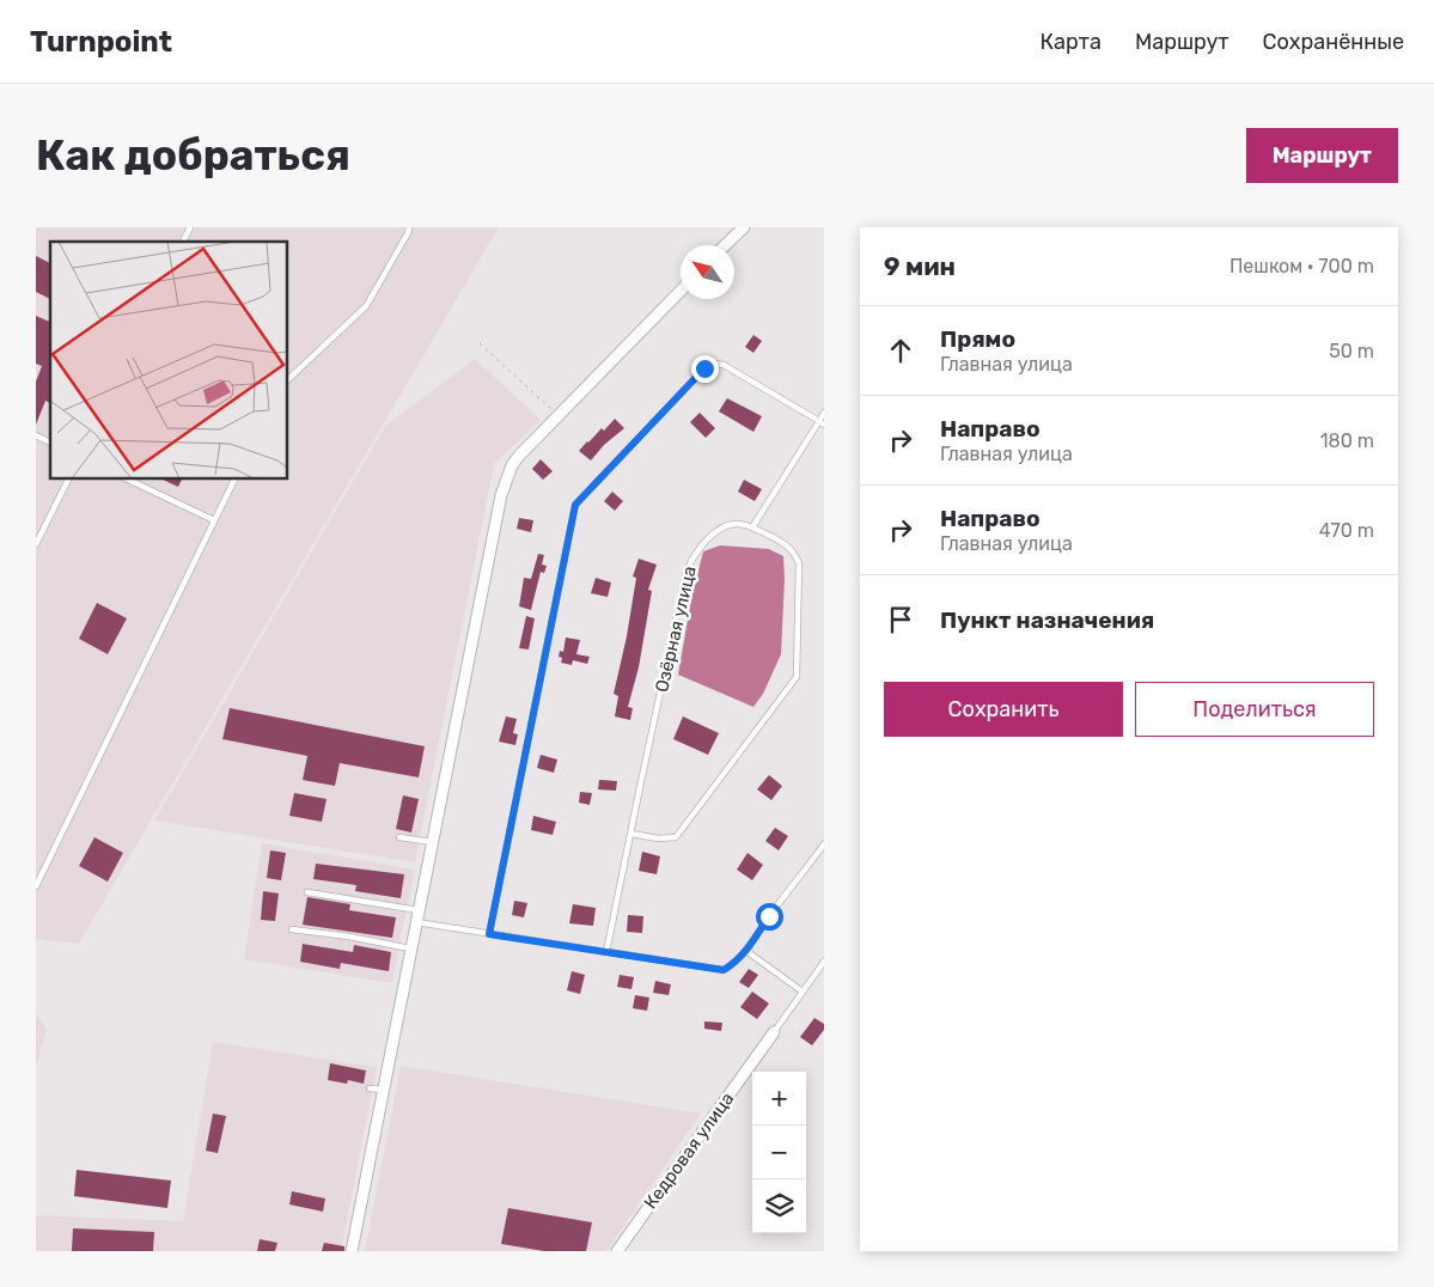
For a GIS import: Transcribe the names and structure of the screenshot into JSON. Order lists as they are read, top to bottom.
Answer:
{
  "streets": {
    "street": ["Кедровая улица"],
    "lane": ["Озёрная улица"]
  },
  "north": "top left",
  "page": {
    "header": "Turnpoint",
    "nav": ["Карта", "Маршрут", "Сохранённые"],
    "buttons": [
      "Маршрут",
      ["Сохранить", "Поделиться"]
    ],
    "title": "Как добраться",
    "heading": ["9 мин", "Пешком · 700 m"],
    "list": [
      ["Прямо", "Главная улица", "50 m"],
      ["Направо", "Главная улица", "180 m"],
      ["Направо", "Главная улица", "470 m"],
      "Пункт назначения"
    ],
    "map_buttons": ["+", "−"]
  }
}
